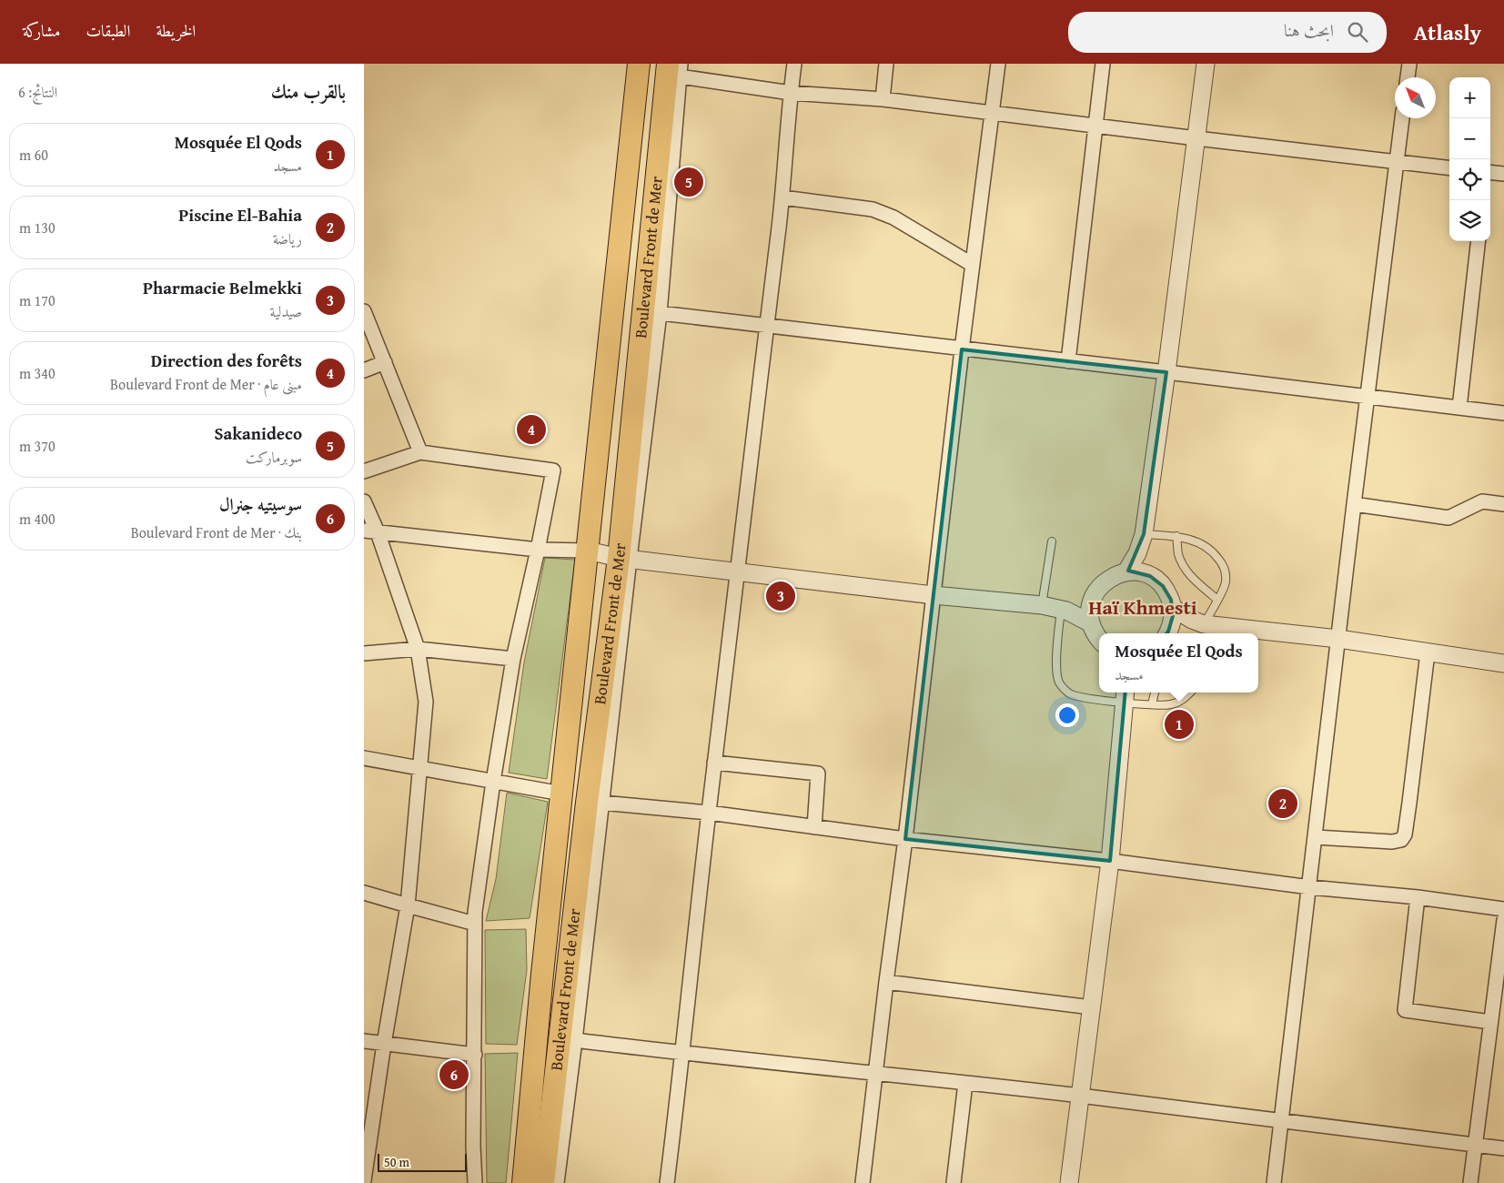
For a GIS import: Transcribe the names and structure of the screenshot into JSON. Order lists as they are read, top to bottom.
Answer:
{
  "streets": {
    "main road": ["Boulevard Front de Mer"]
  },
  "districts": ["Haï Khmesti"],
  "scale_bar": "50 m",
  "north": "top left",
  "page": {
    "header": "Atlasly",
    "search": "ابحث هنا",
    "nav": ["الخريطة", "الطبقات", "مشاركة"],
    "heading": ["بالقرب منك", "النتائج: 6"],
    "map_buttons": ["+", "−"],
    "list": [
      {
        "mark": "1",
        "name": "Mosquée El Qods",
        "note": "مسجد",
        "value": "60 m"
      },
      {
        "mark": "2",
        "name": "Piscine El-Bahia",
        "note": "رياضة",
        "value": "130 m"
      },
      {
        "mark": "3",
        "name": "Pharmacie Belmekki",
        "note": "صيدلية",
        "value": "170 m"
      },
      {
        "mark": "4",
        "name": "Direction des forêts",
        "note": "مبنى عام · Boulevard Front de Mer",
        "value": "340 m"
      },
      {
        "mark": "5",
        "name": "Sakanideco",
        "note": "سوبرماركت",
        "value": "370 m"
      },
      {
        "mark": "6",
        "name": "سوسيتيه جنرال",
        "note": "بنك · Boulevard Front de Mer",
        "value": "400 m"
      }
    ],
    "pins": [
      "5",
      "4",
      "3",
      "1",
      "2",
      "6"
    ],
    "popup": ["Mosquée El Qods", "مسجد"],
    "scale": "50 m"
  }
}
